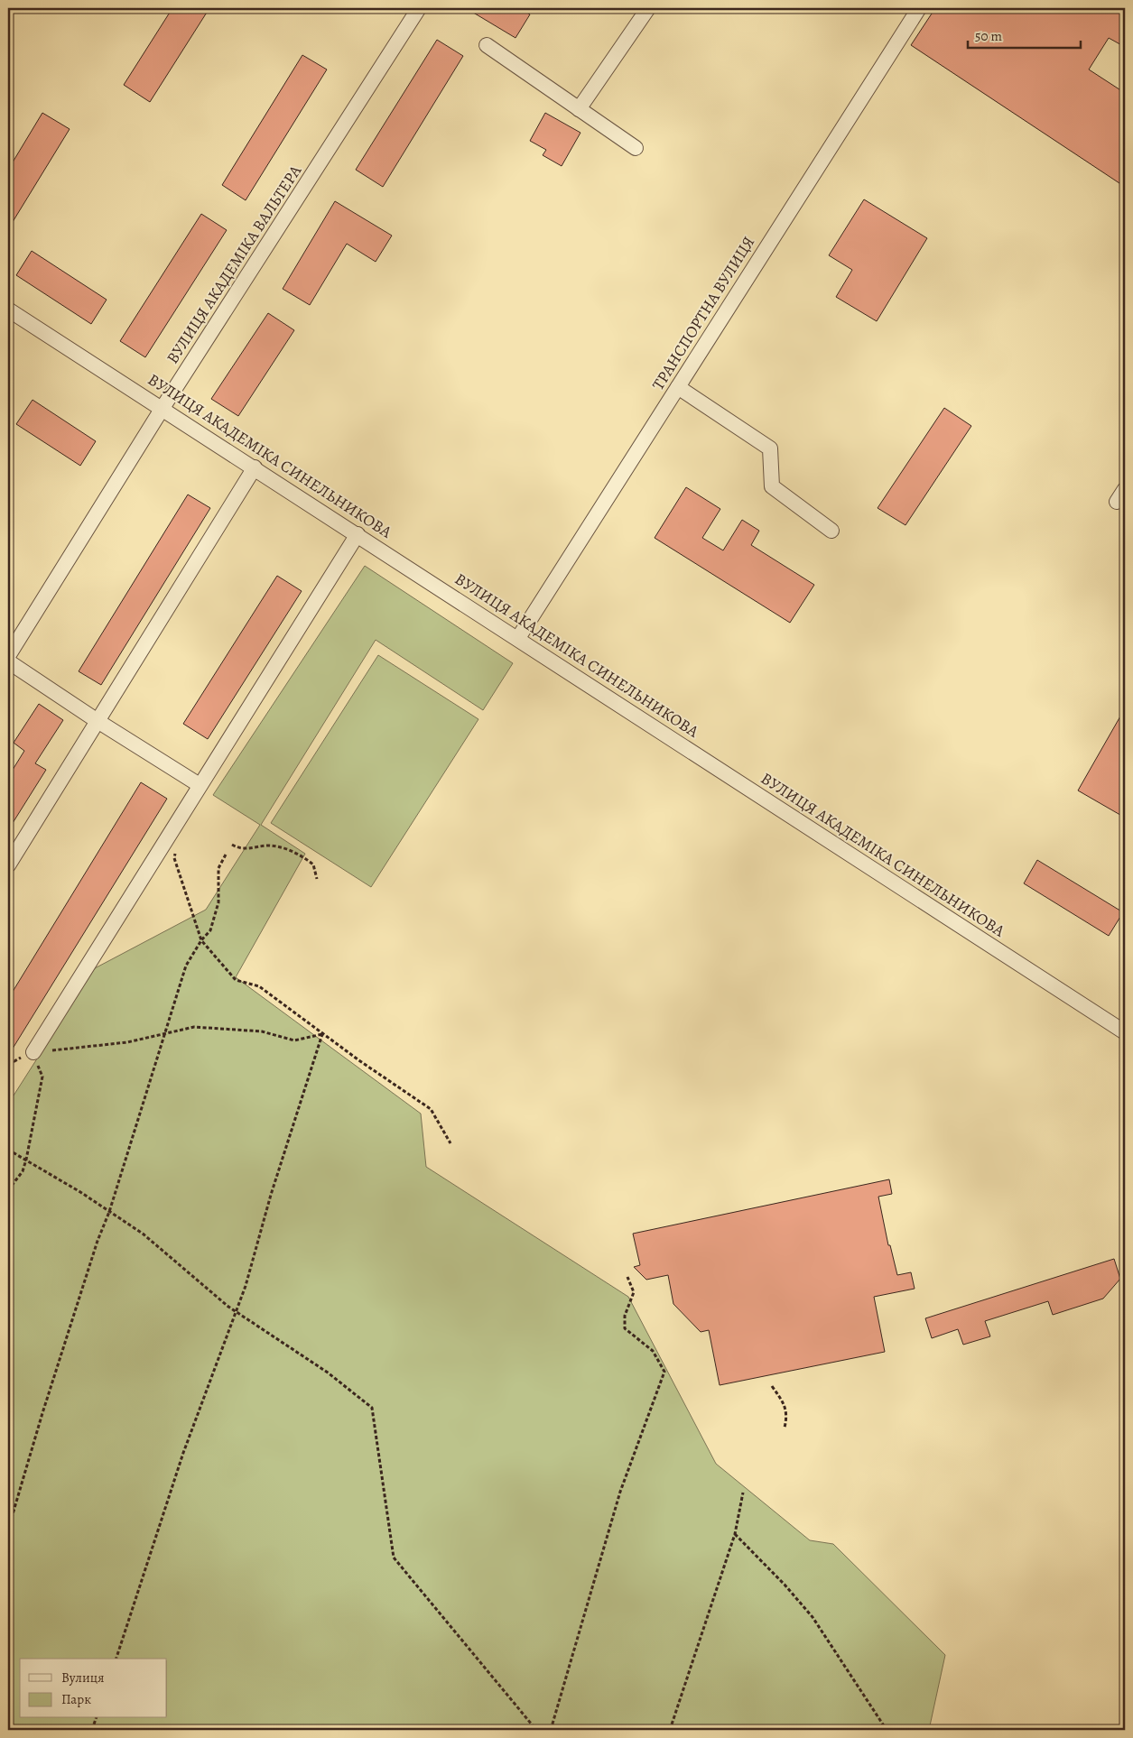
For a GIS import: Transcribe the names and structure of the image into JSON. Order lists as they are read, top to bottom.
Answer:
{
  "streets": {
    "street": ["ВУЛИЦЯ АКАДЕМІКА ВАЛЬТЕРА", "ТРАНСПОРТНА ВУЛИЦЯ", "ВУЛИЦЯ АКАДЕМІКА СИНЕЛЬНИКОВА"]
  },
  "crossings": [
    ["ВУЛИЦЯ АКАДЕМІКА ВАЛЬТЕРА", "ВУЛИЦЯ АКАДЕМІКА СИНЕЛЬНИКОВА"],
    ["ТРАНСПОРТНА ВУЛИЦЯ", "ВУЛИЦЯ АКАДЕМІКА СИНЕЛЬНИКОВА"]
  ],
  "legend": ["Вулиця", "Парк"],
  "scale_bar": "50 m"
}
